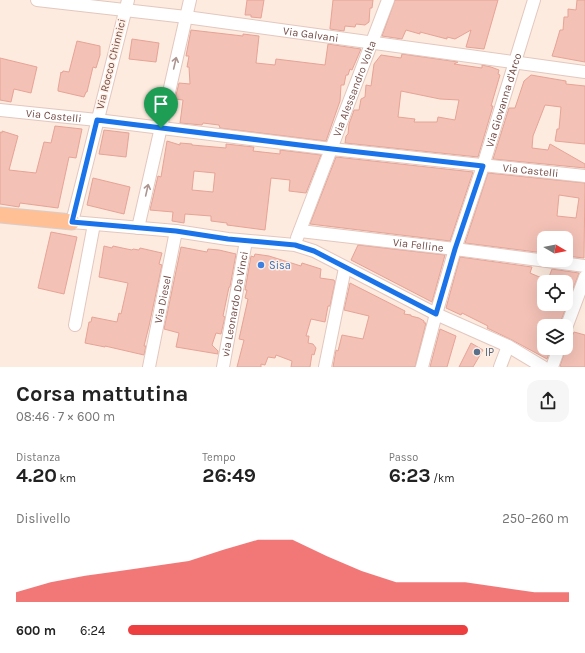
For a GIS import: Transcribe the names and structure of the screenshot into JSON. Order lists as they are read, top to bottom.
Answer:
{
  "streets": {
    "street": [
      "Via Galvani",
      "Via Rocco Chinnici",
      "Via Alessandro Volta",
      "Via Giovanna d'Arco",
      "Via Castelli",
      "Via Felline",
      "Via Diesel",
      "via Leonardo Da Vinci"
    ]
  },
  "crossings": [
    ["Via Galvani", "Via Rocco Chinnici"],
    ["Via Galvani", "Via Alessandro Volta"],
    ["Via Galvani", "Via Giovanna d'Arco"],
    ["Via Rocco Chinnici", "Via Castelli"],
    ["Via Alessandro Volta", "Via Castelli"],
    ["Via Alessandro Volta", "Via Felline"],
    ["Via Giovanna d'Arco", "Via Castelli"],
    ["Via Giovanna d'Arco", "Via Felline"]
  ],
  "places": ["Sisa", "IP"],
  "north": "right",
  "page": {
    "heading": ["Corsa mattutina", "08:46 · 7 × 600 m"],
    "stats": [
      ["Distanza", "4.20 km"],
      ["Tempo", "26:49"],
      ["Passo", "6:23 /km"]
    ],
    "chart": ["Dislivello", "250–260 m"],
    "list": [
      {
        "name": "600 m",
        "note": "6:24"
      }
    ]
  }
}
